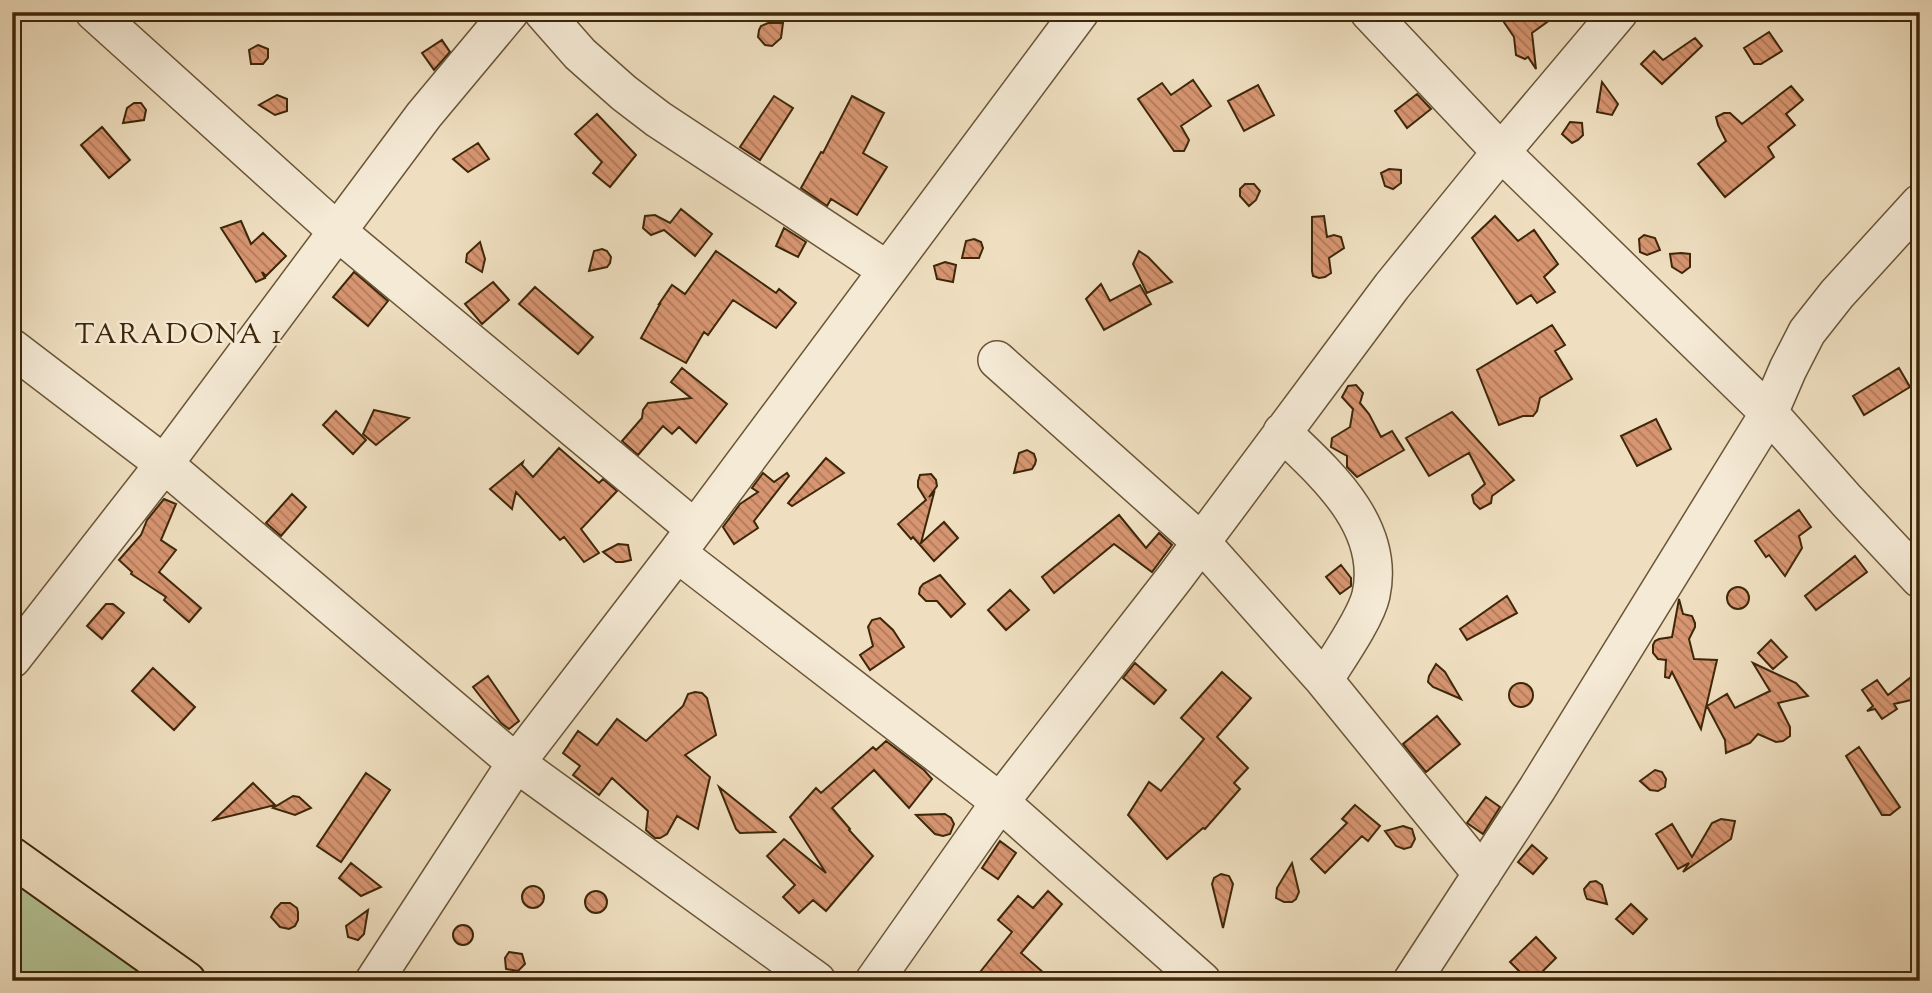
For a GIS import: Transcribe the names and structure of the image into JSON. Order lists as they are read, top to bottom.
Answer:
{
  "districts": ["TARADONA 1"]
}
